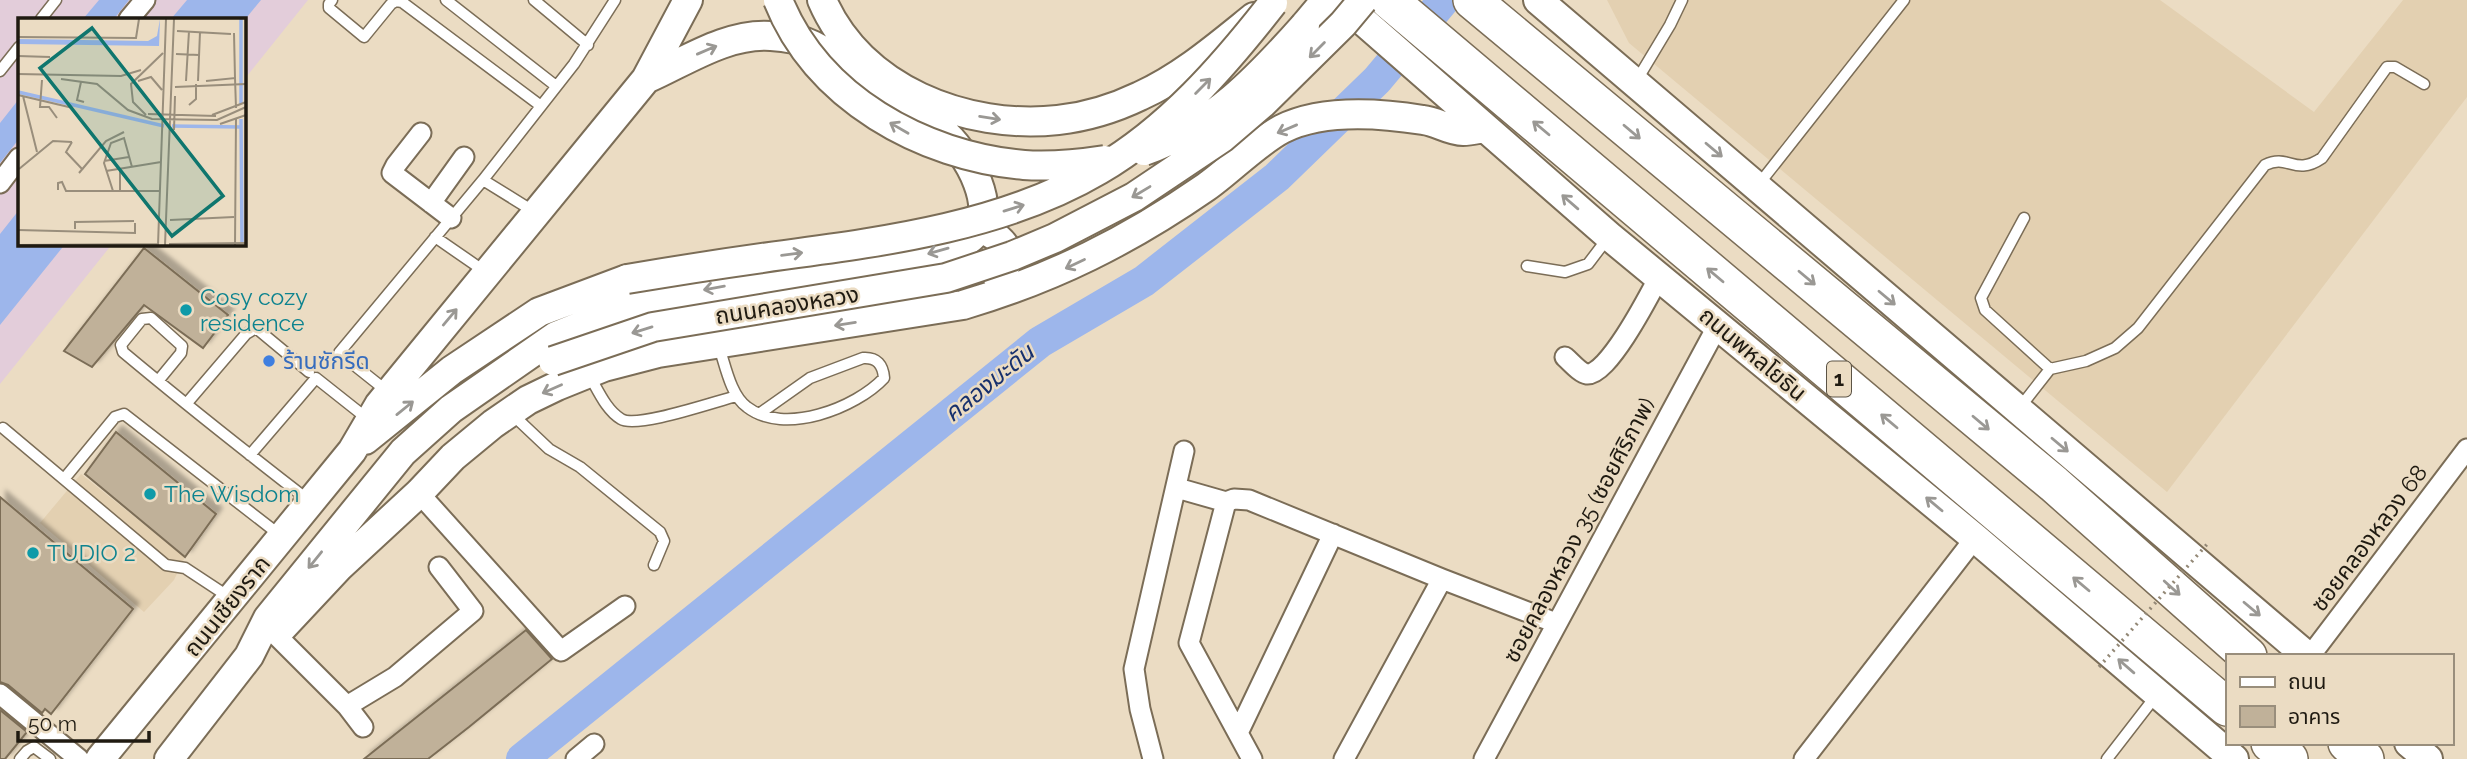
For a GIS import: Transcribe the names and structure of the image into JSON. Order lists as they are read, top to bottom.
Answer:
{
  "streets": {
    "highway": ["ถนนพหลโยธิน", "1"],
    "main road": ["ถนนคลองหลวง", "ถนนเชียงราก"],
    "street": ["ซอยคลองหลวง 35 (ซอยศิริภาพ)", "ซอยคลองหลวง 68"]
  },
  "crossings": [
    ["ถนนคลองหลวง", "ถนนพหลโยธิน"],
    ["ถนนพหลโยธิน", "ซอยคลองหลวง 35 (ซอยศิริภาพ)"]
  ],
  "water": ["คลองมะดัน"],
  "places": [
    "Cosy cozy residence",
    "ร้านซักรีด",
    "The Wisdom",
    "TUDIO 2"
  ],
  "legend": ["ถนน", "อาคาร"],
  "scale_bar": "50 m"
}
